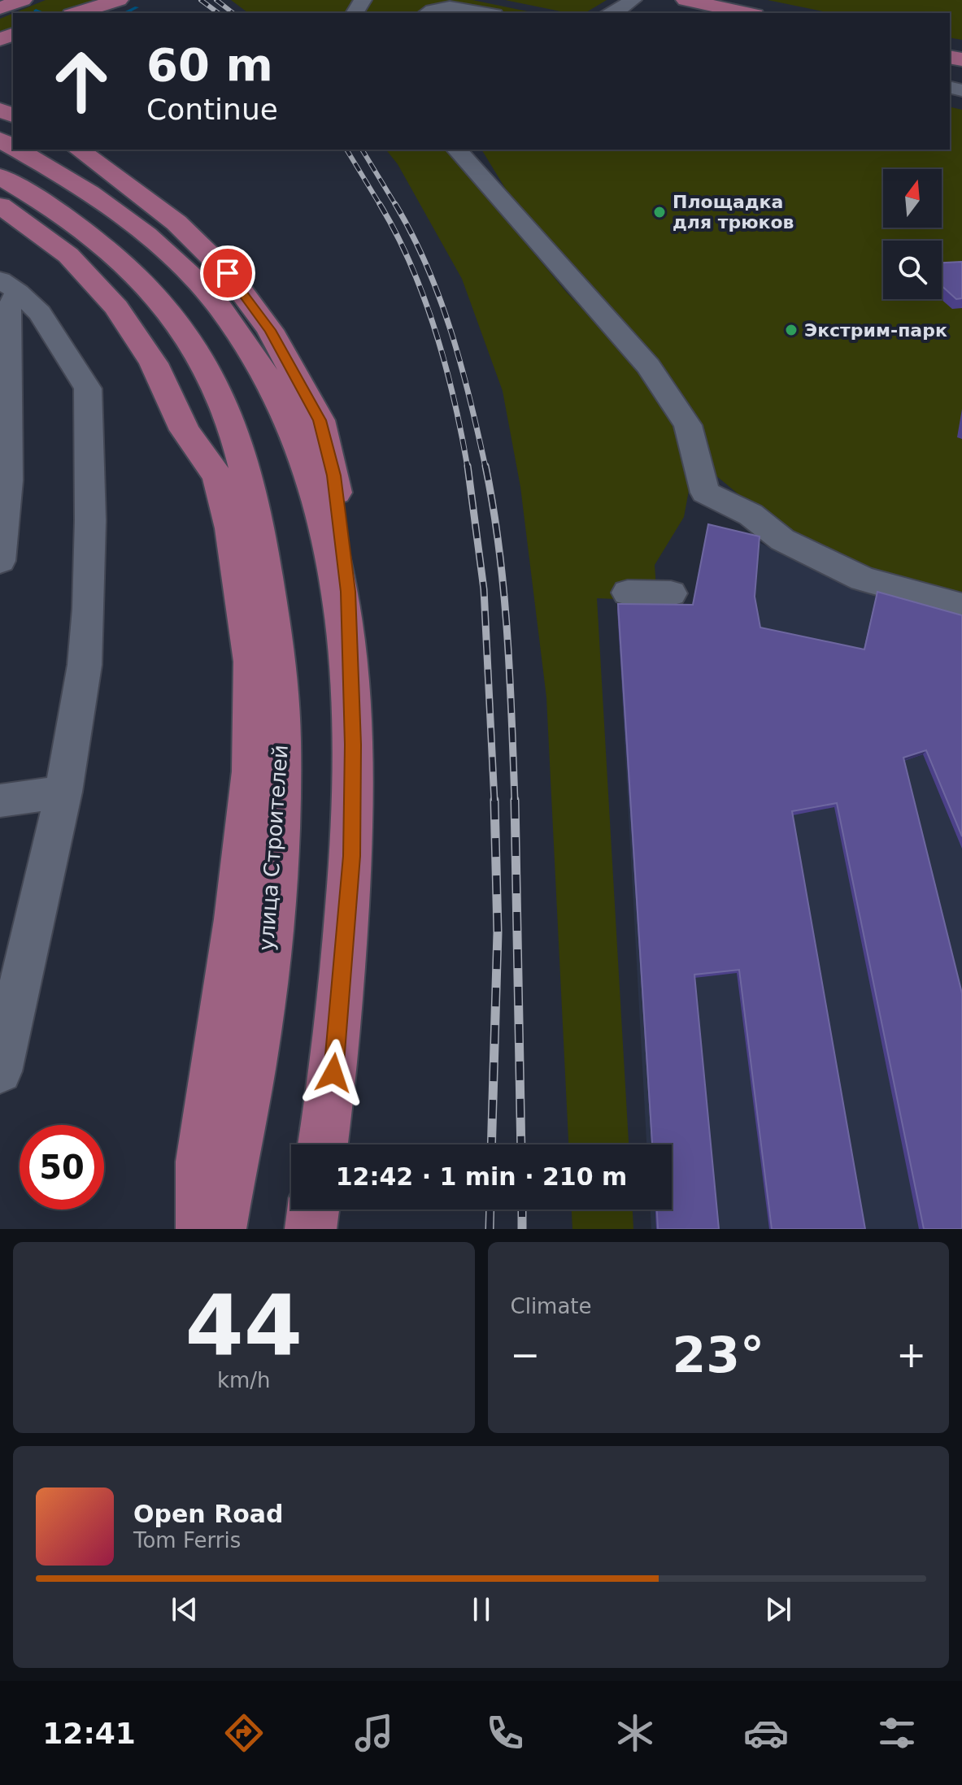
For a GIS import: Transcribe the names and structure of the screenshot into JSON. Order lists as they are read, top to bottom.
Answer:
{
  "streets": {
    "main road": ["улица Строителей"]
  },
  "places": ["Площадка для трюков", "Экстрим-парк"],
  "north": "top",
  "page": {
    "turn": ["60 m", "Continue"],
    "limit": "50",
    "trip": "12:42 · 1 min · 210 m",
    "tile": [
      ["44", "km/h"],
      "Climate"
    ],
    "heat": ["−", "23°", "+"],
    "song": ["Open Road", "Tom Ferris"],
    "tabs": "12:41"
  }
}
